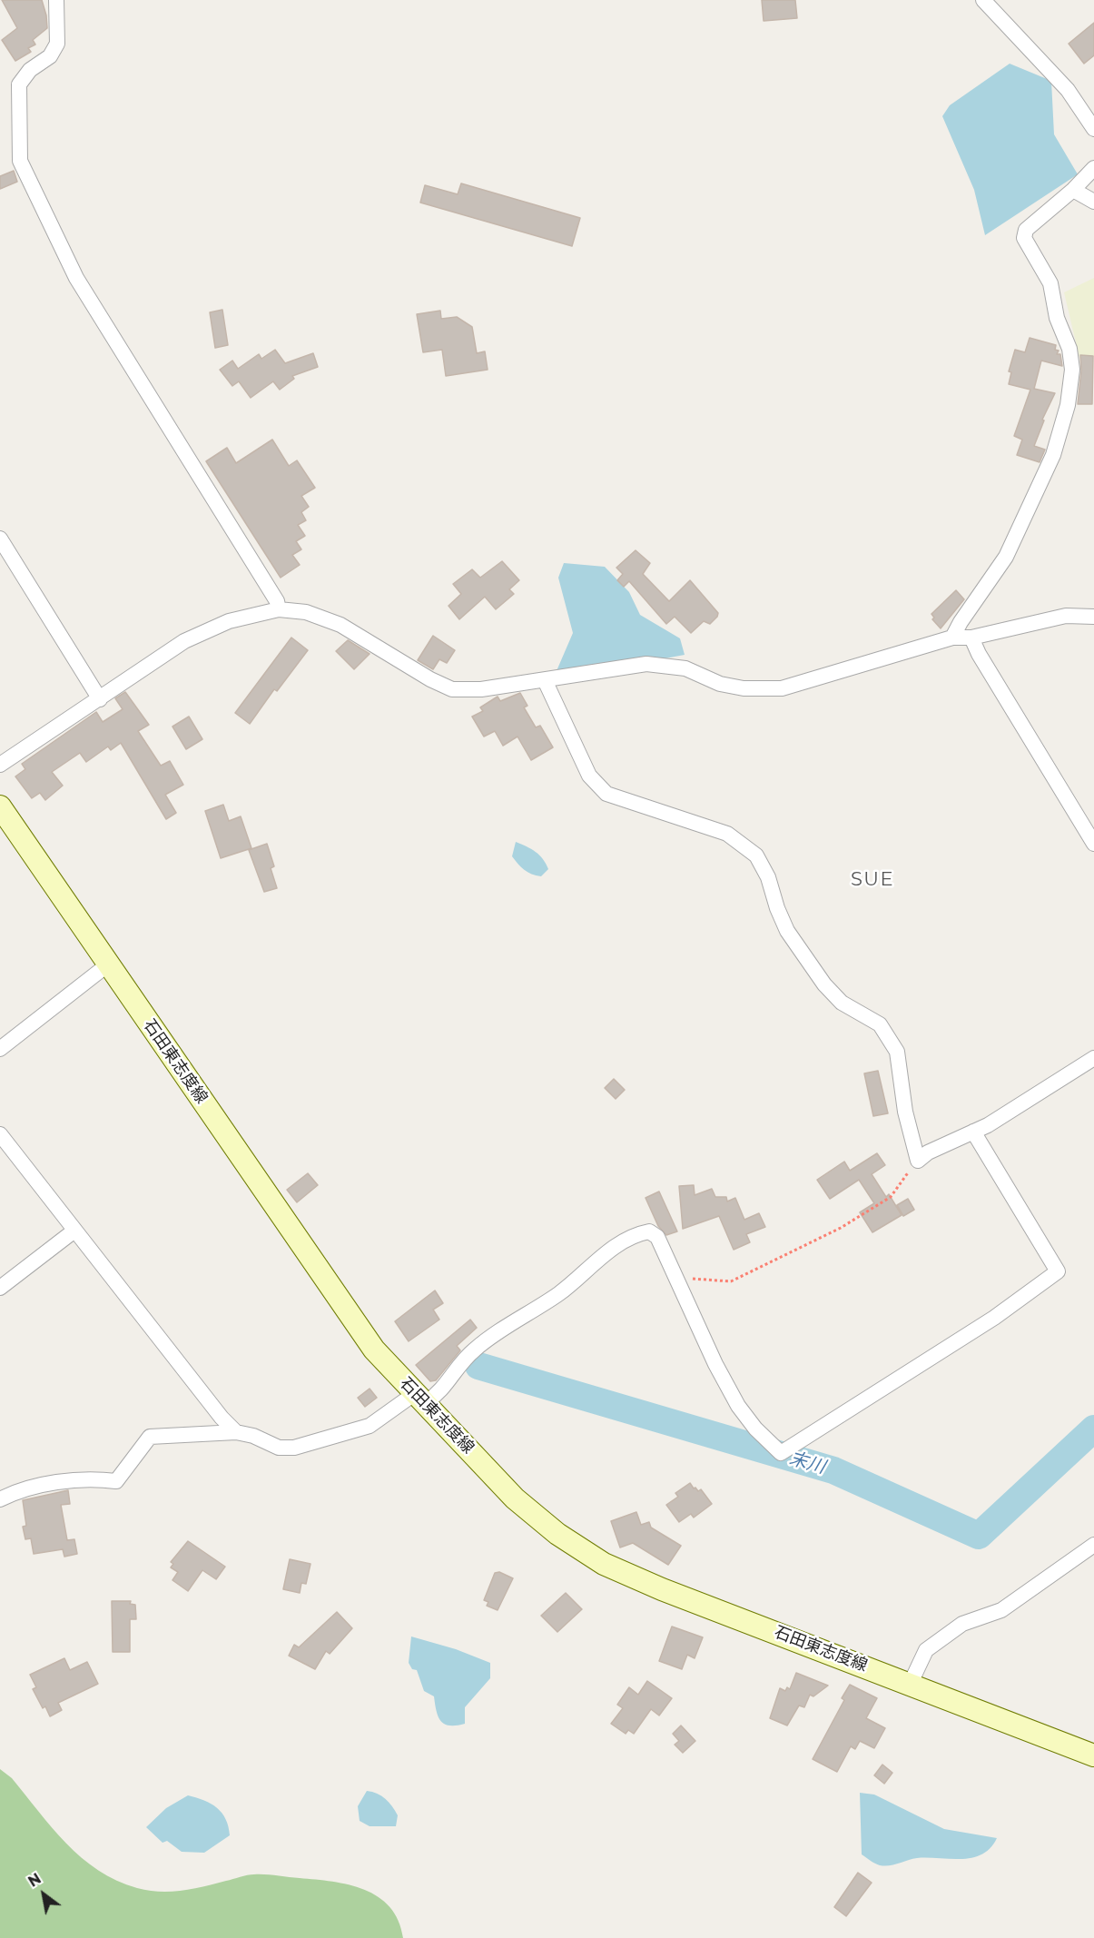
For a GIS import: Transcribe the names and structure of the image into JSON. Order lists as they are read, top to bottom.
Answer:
{
  "streets": {
    "main road": ["石田東志度線"]
  },
  "districts": ["SUE"],
  "water": ["末川"],
  "north": "top left"
}
